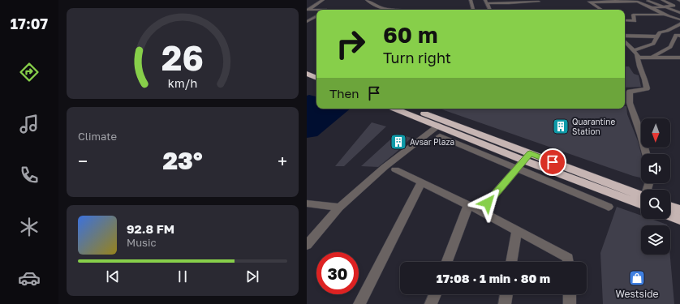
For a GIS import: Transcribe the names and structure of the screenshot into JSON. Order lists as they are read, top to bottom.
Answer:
{
  "places": {
    "building": ["Quarantine Station", "Avsar Plaza"],
    "shop": ["Westside"]
  },
  "north": "bottom",
  "page": {
    "tabs": "17:07",
    "turn": ["60 m", "Turn right"],
    "then": "Then",
    "tile": "Climate",
    "heat": ["−", "23°", "+"],
    "song": ["92.8 FM", "Music"],
    "limit": "30",
    "trip": "17:08 · 1 min · 80 m",
    "gauge": ["26", "km/h"]
  }
}
